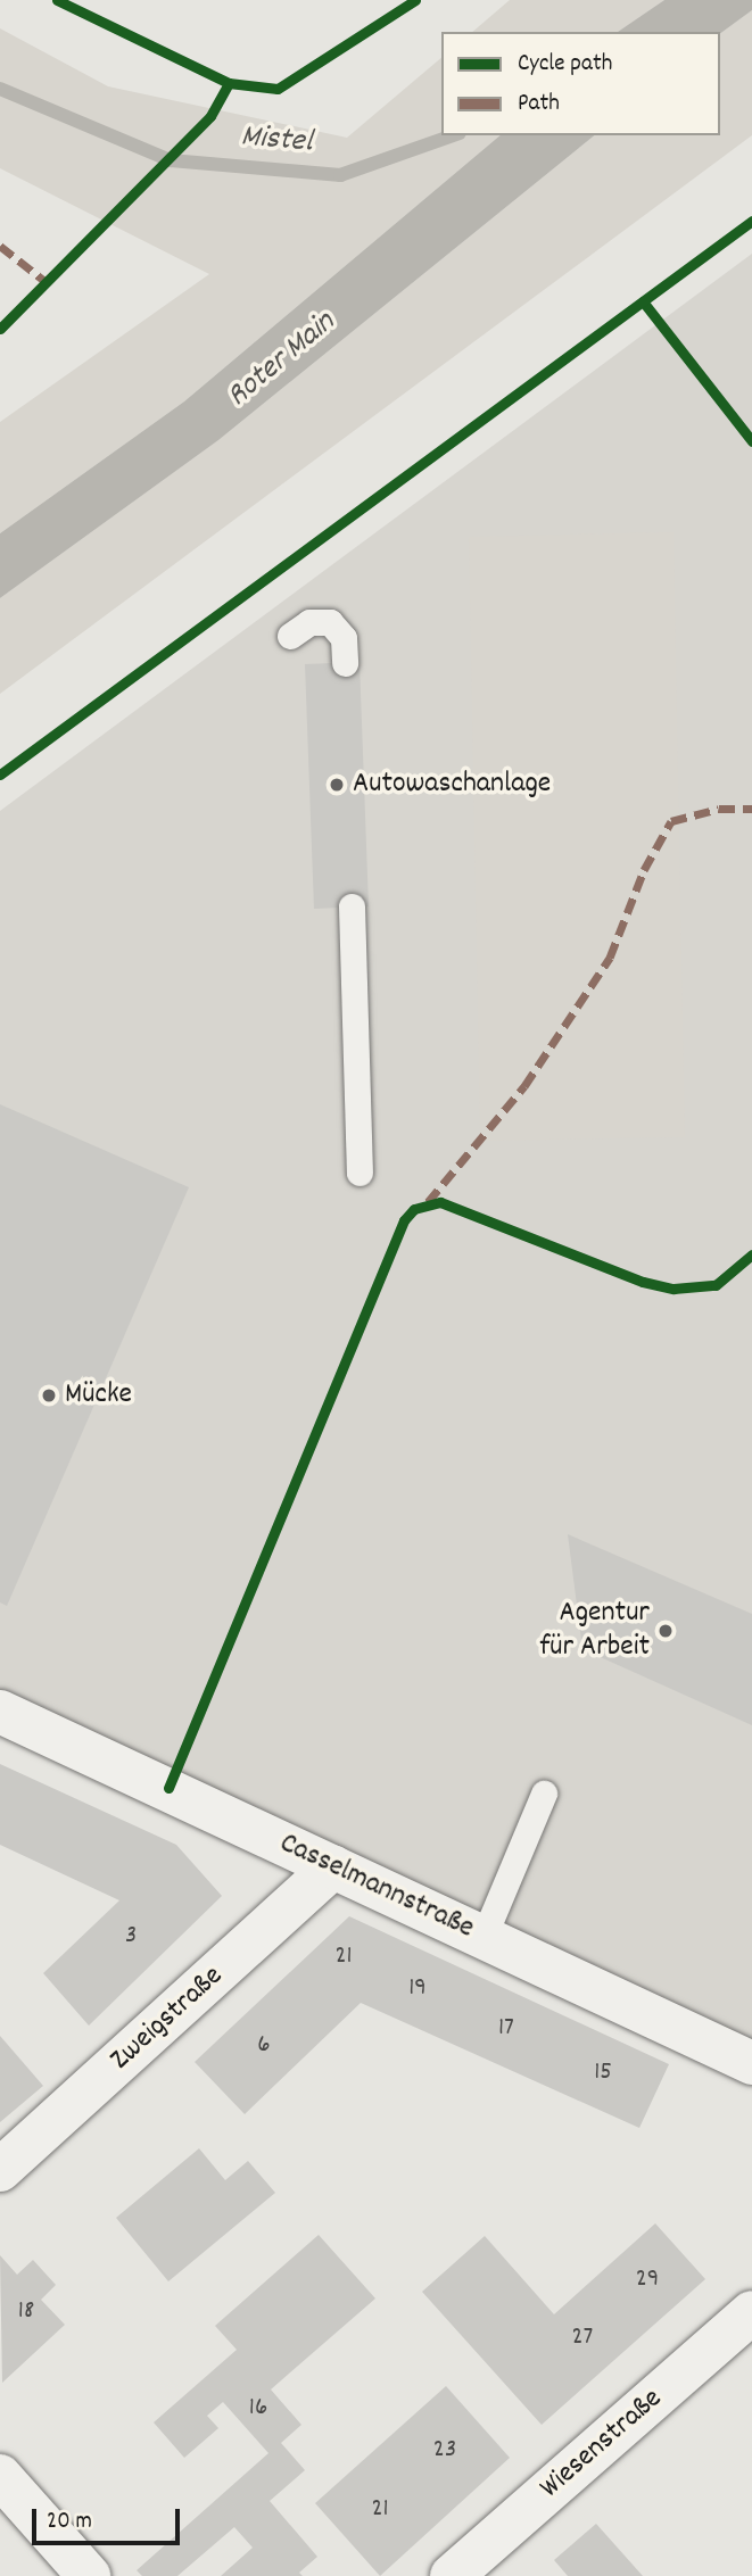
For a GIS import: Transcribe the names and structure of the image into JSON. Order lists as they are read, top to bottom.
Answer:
{
  "streets": {
    "street": ["Casselmannstraße", "Zweigstraße", "Wiesenstraße"]
  },
  "crossings": [
    ["Casselmannstraße", "Zweigstraße"]
  ],
  "water": ["Mistel", "Roter Main"],
  "places": ["Autowaschanlage", "Mücke", "Agentur für Arbeit"],
  "house_numbers": [
    "3",
    "21",
    "19",
    "17",
    "6",
    "15",
    "29",
    "18",
    "27",
    "16",
    "23",
    "21"
  ],
  "legend": ["Cycle path", "Path"],
  "scale_bar": "20 m"
}
